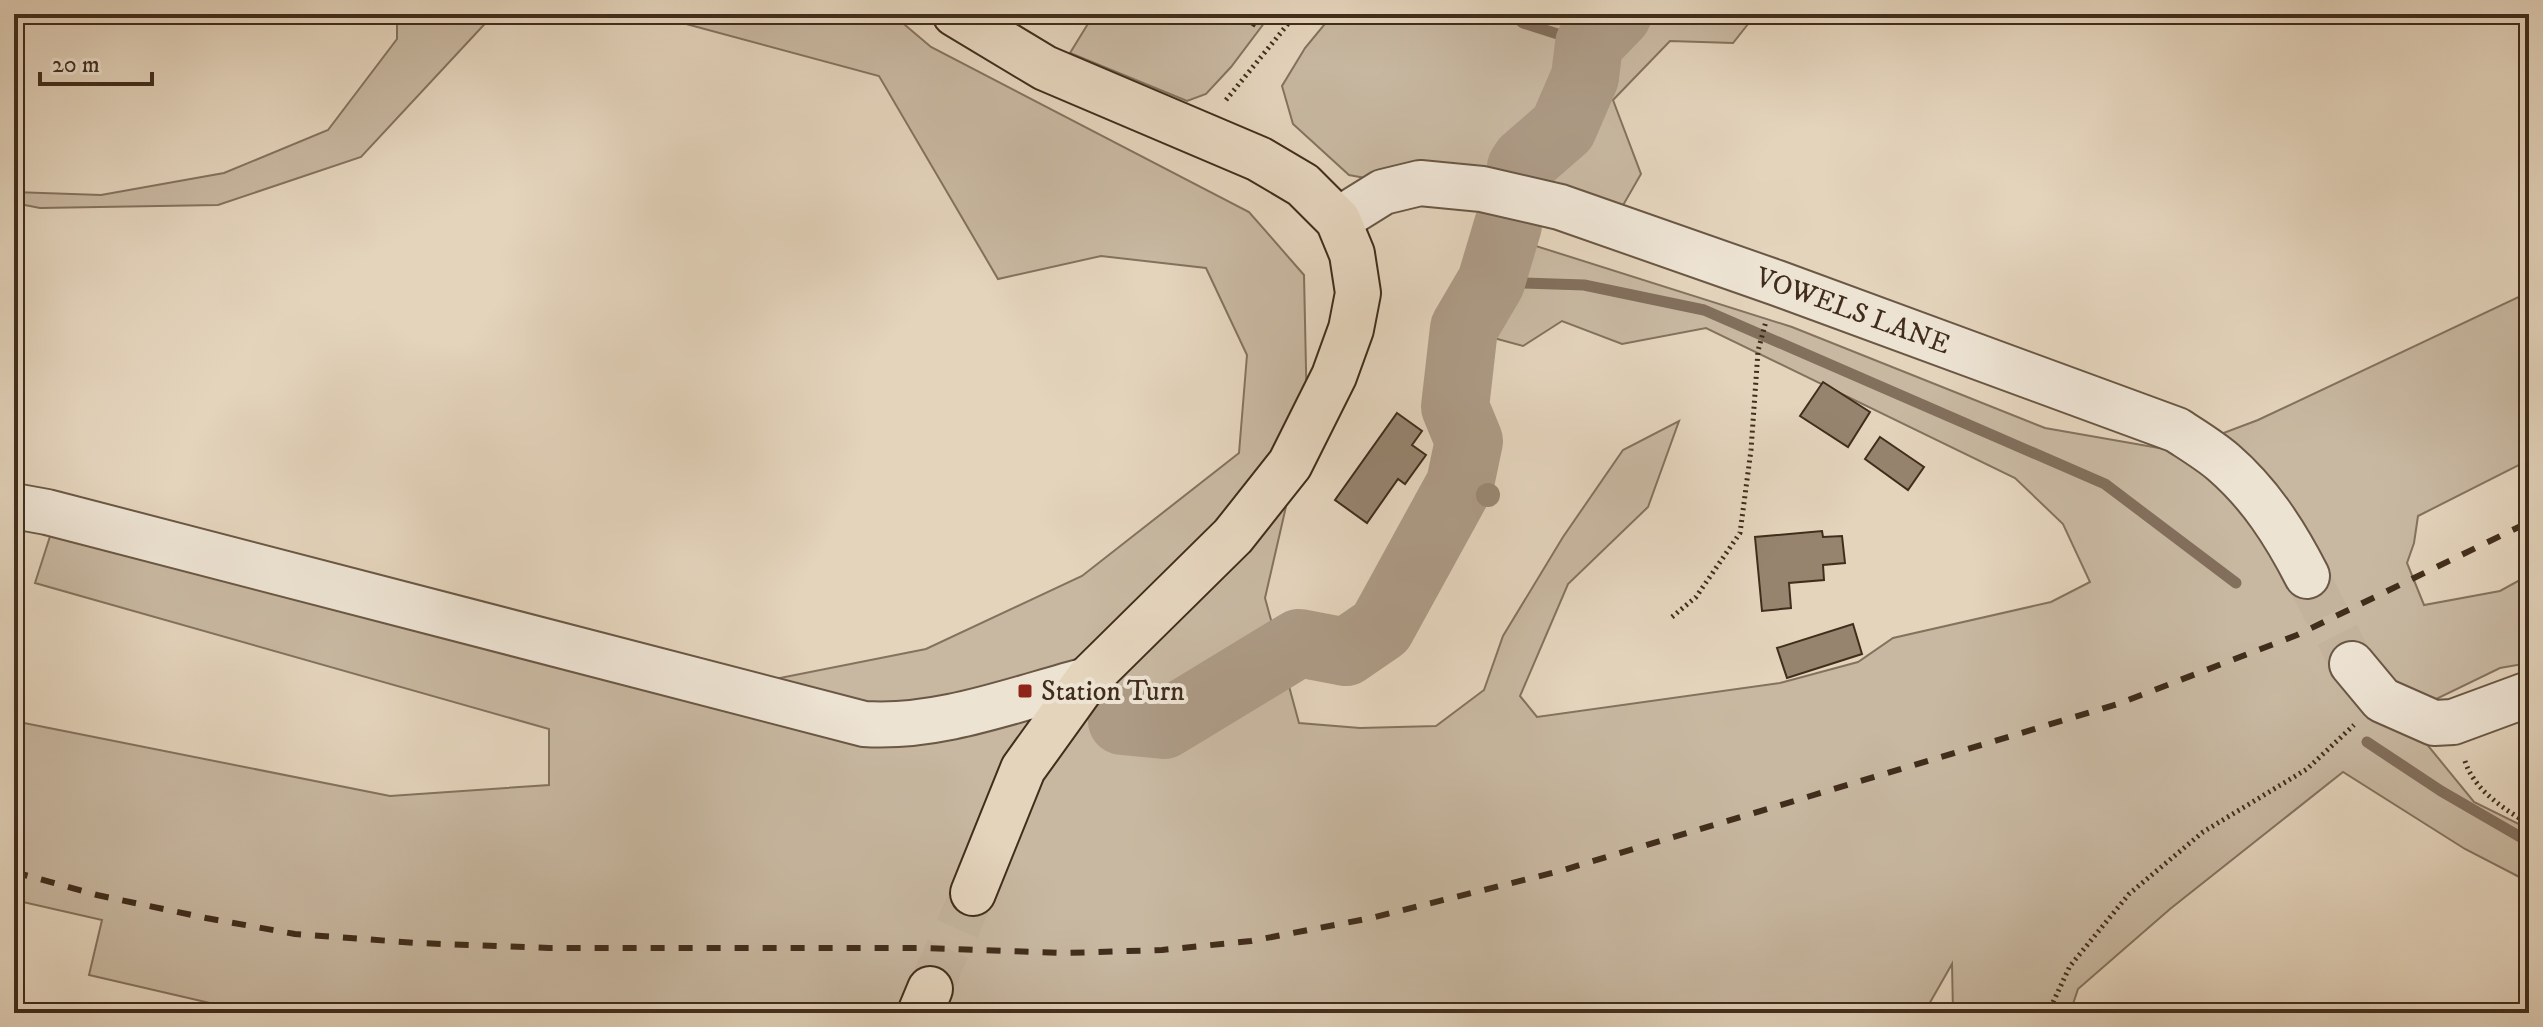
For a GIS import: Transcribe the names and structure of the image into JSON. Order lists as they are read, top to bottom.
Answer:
{
  "streets": {
    "street": ["VOWELS LANE"]
  },
  "places": {
    "transit": ["Station Turn"]
  },
  "scale_bar": "20 m"
}
